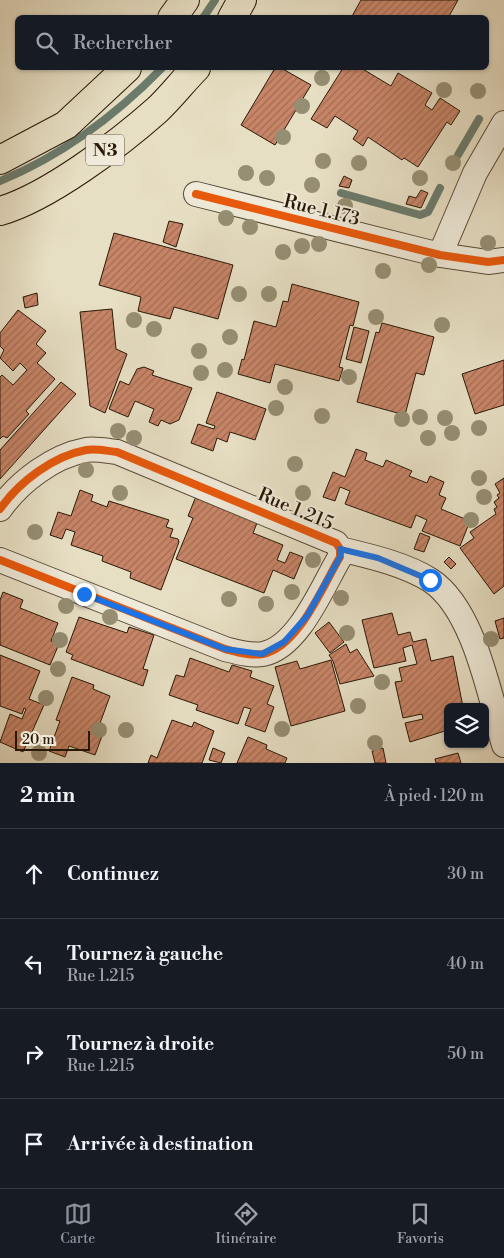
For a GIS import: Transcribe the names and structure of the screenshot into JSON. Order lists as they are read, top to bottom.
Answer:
{
  "streets": {
    "highway": ["N3"],
    "street": ["Rue 1.173", "Rue 1.215"]
  },
  "scale_bar": "20 m",
  "page": {
    "search": "Rechercher",
    "scale": "20 m",
    "heading": ["2 min", "À pied · 120 m"],
    "list": [
      ["Continuez", "30 m"],
      ["Tournez à gauche", "Rue 1.215", "40 m"],
      ["Tournez à droite", "Rue 1.215", "50 m"],
      "Arrivée à destination"
    ],
    "nav": ["Carte", "Itinéraire", "Favoris"]
  }
}
